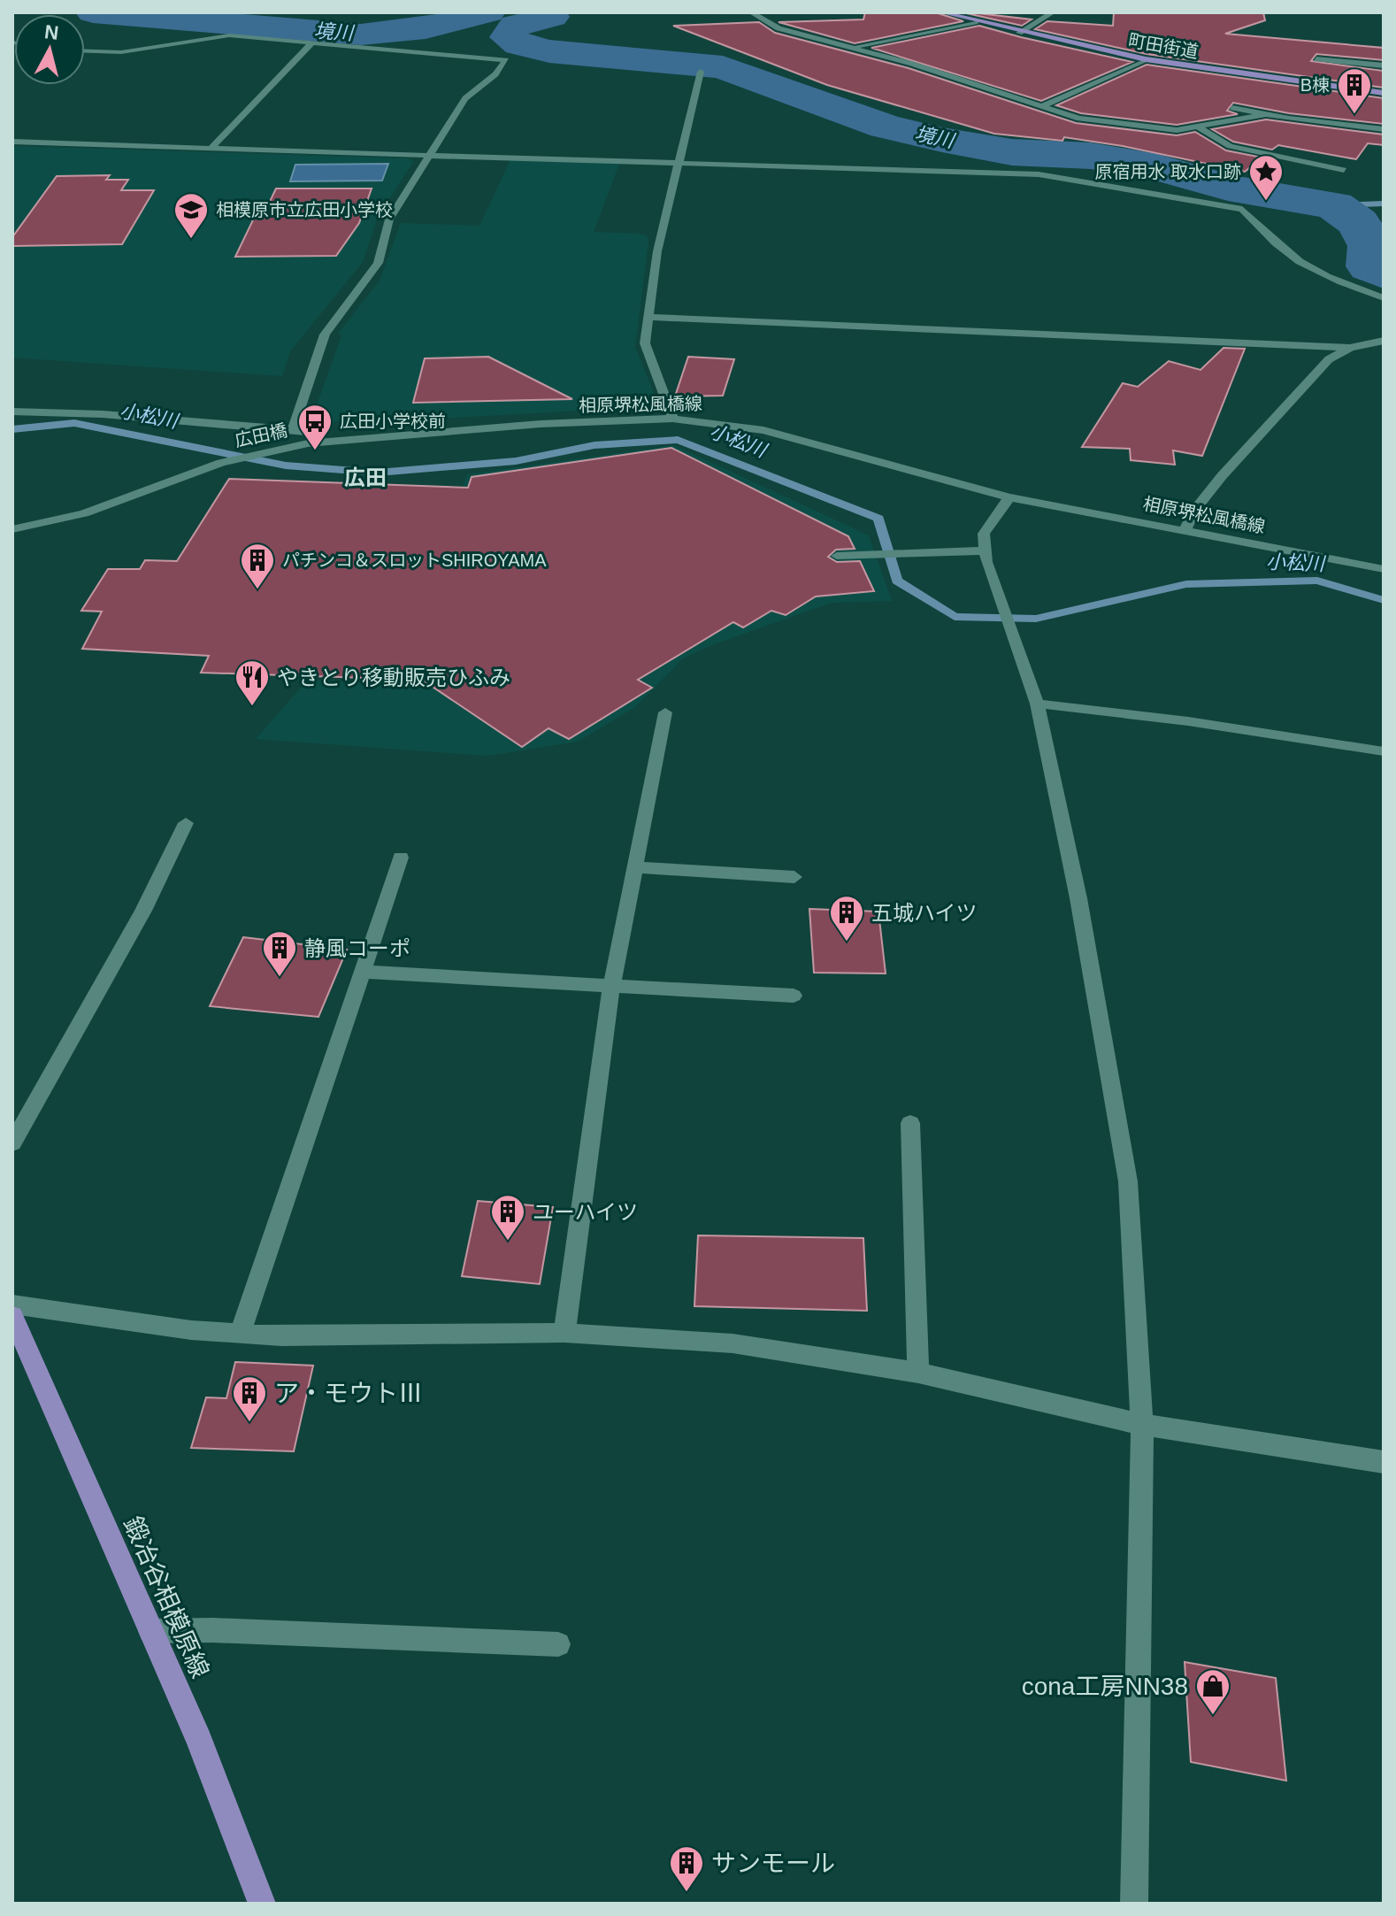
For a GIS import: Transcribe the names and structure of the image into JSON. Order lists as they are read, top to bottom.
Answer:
{
  "streets": {
    "main road": ["町田街道", "鍛冶谷相模原線"],
    "street": ["相原堺松風橋線", "広田橋"]
  },
  "crossings": [
    ["相原堺松風橋線", "広田橋"]
  ],
  "districts": ["広田"],
  "water": ["境川", "小松川"],
  "places": {
    "building": [
      "B棟",
      "パチンコ＆スロットSHIROYAMA",
      "五城ハイツ",
      "静風コーポ",
      "ユーハイツ",
      "ア・モウトⅢ",
      "サンモール"
    ],
    "place": ["原宿用水 取水口跡"],
    "school or university": ["相模原市立広田小学校"],
    "bus stop": ["広田小学校前"],
    "restaurant": ["やきとり移動販売ひふみ"],
    "shop": ["cona工房NN38"]
  },
  "north": "top"
}
